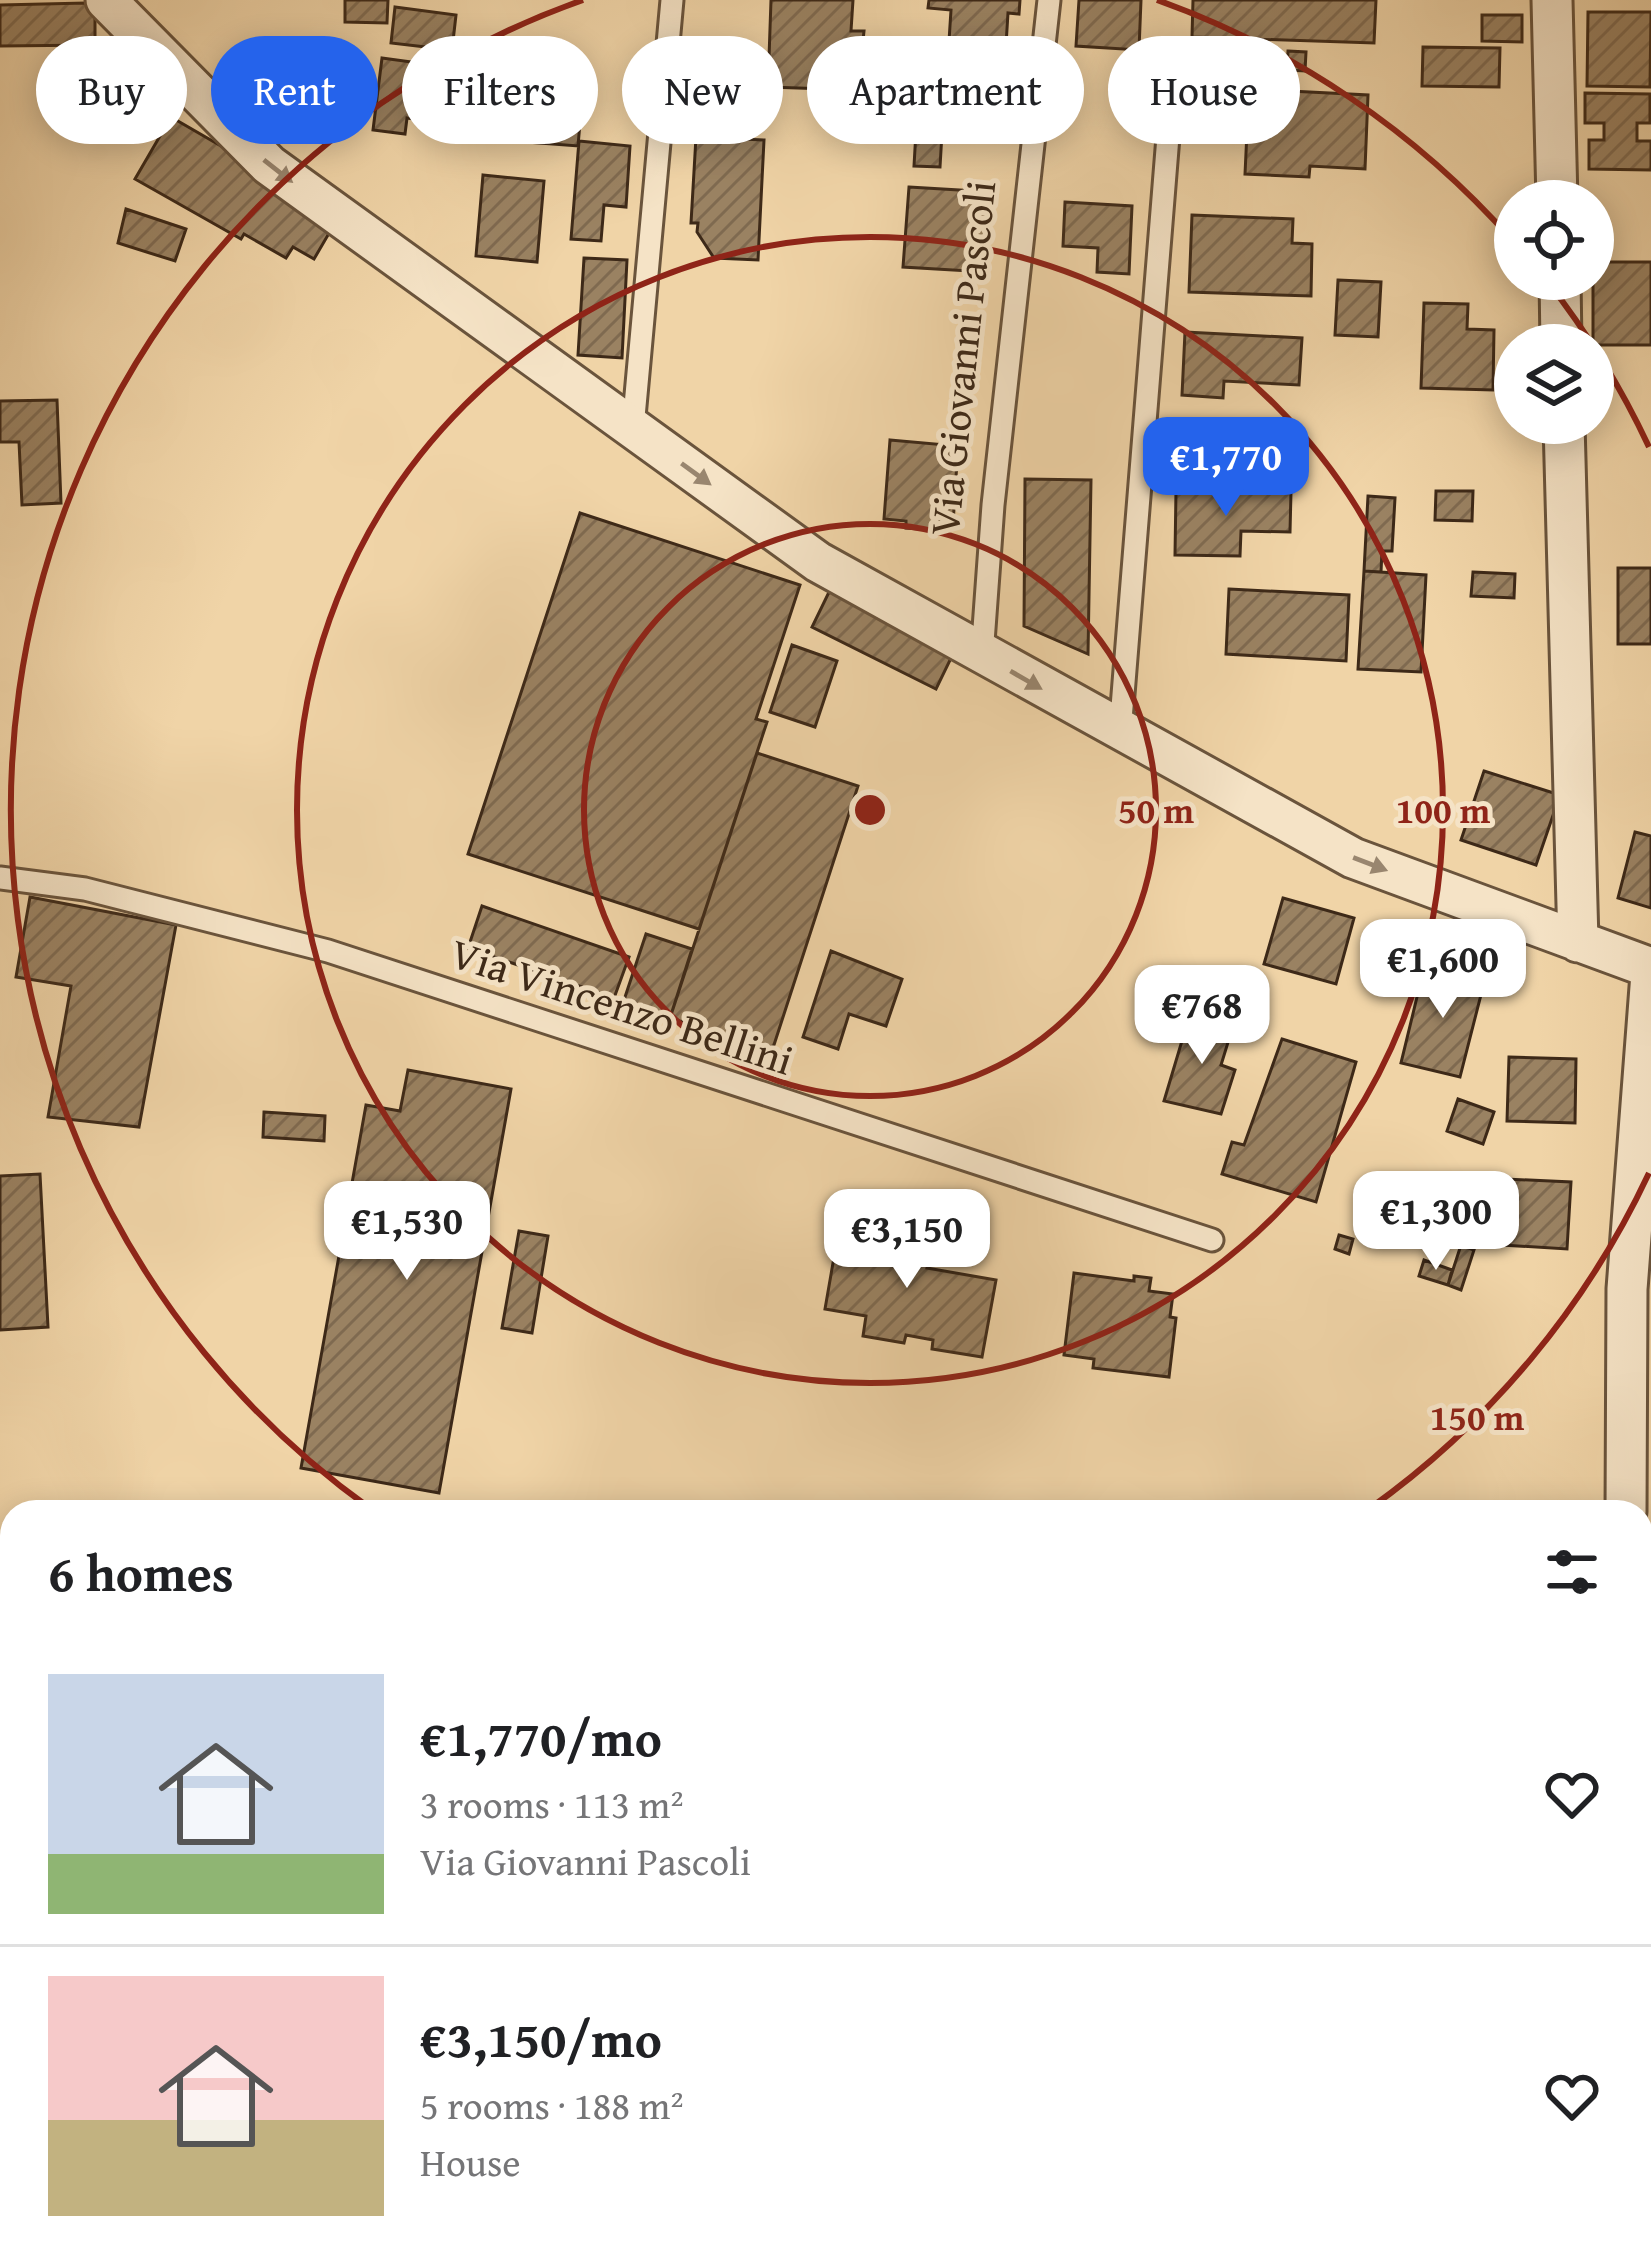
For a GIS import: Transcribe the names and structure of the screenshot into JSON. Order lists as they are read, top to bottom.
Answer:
{
  "streets": {
    "lane": ["Via Giovanni Pascoli", "Via Vincenzo Bellini"]
  },
  "page": {
    "chip": [
      "Buy",
      "Rent",
      "Filters",
      "New",
      "Apartment",
      "House"
    ],
    "price": [
      "€1,770",
      "€1,600",
      "€768",
      "€1,300",
      "€1,530",
      "€3,150"
    ],
    "heading": "6 homes",
    "list": [
      {
        "name": "€1,770/mo",
        "note": "3 rooms · 113 m² · Via Giovanni Pascoli"
      },
      {
        "name": "€3,150/mo",
        "note": "5 rooms · 188 m² · House"
      }
    ]
  },
  "rings": ["50 m", "100 m", "150 m"]
}
